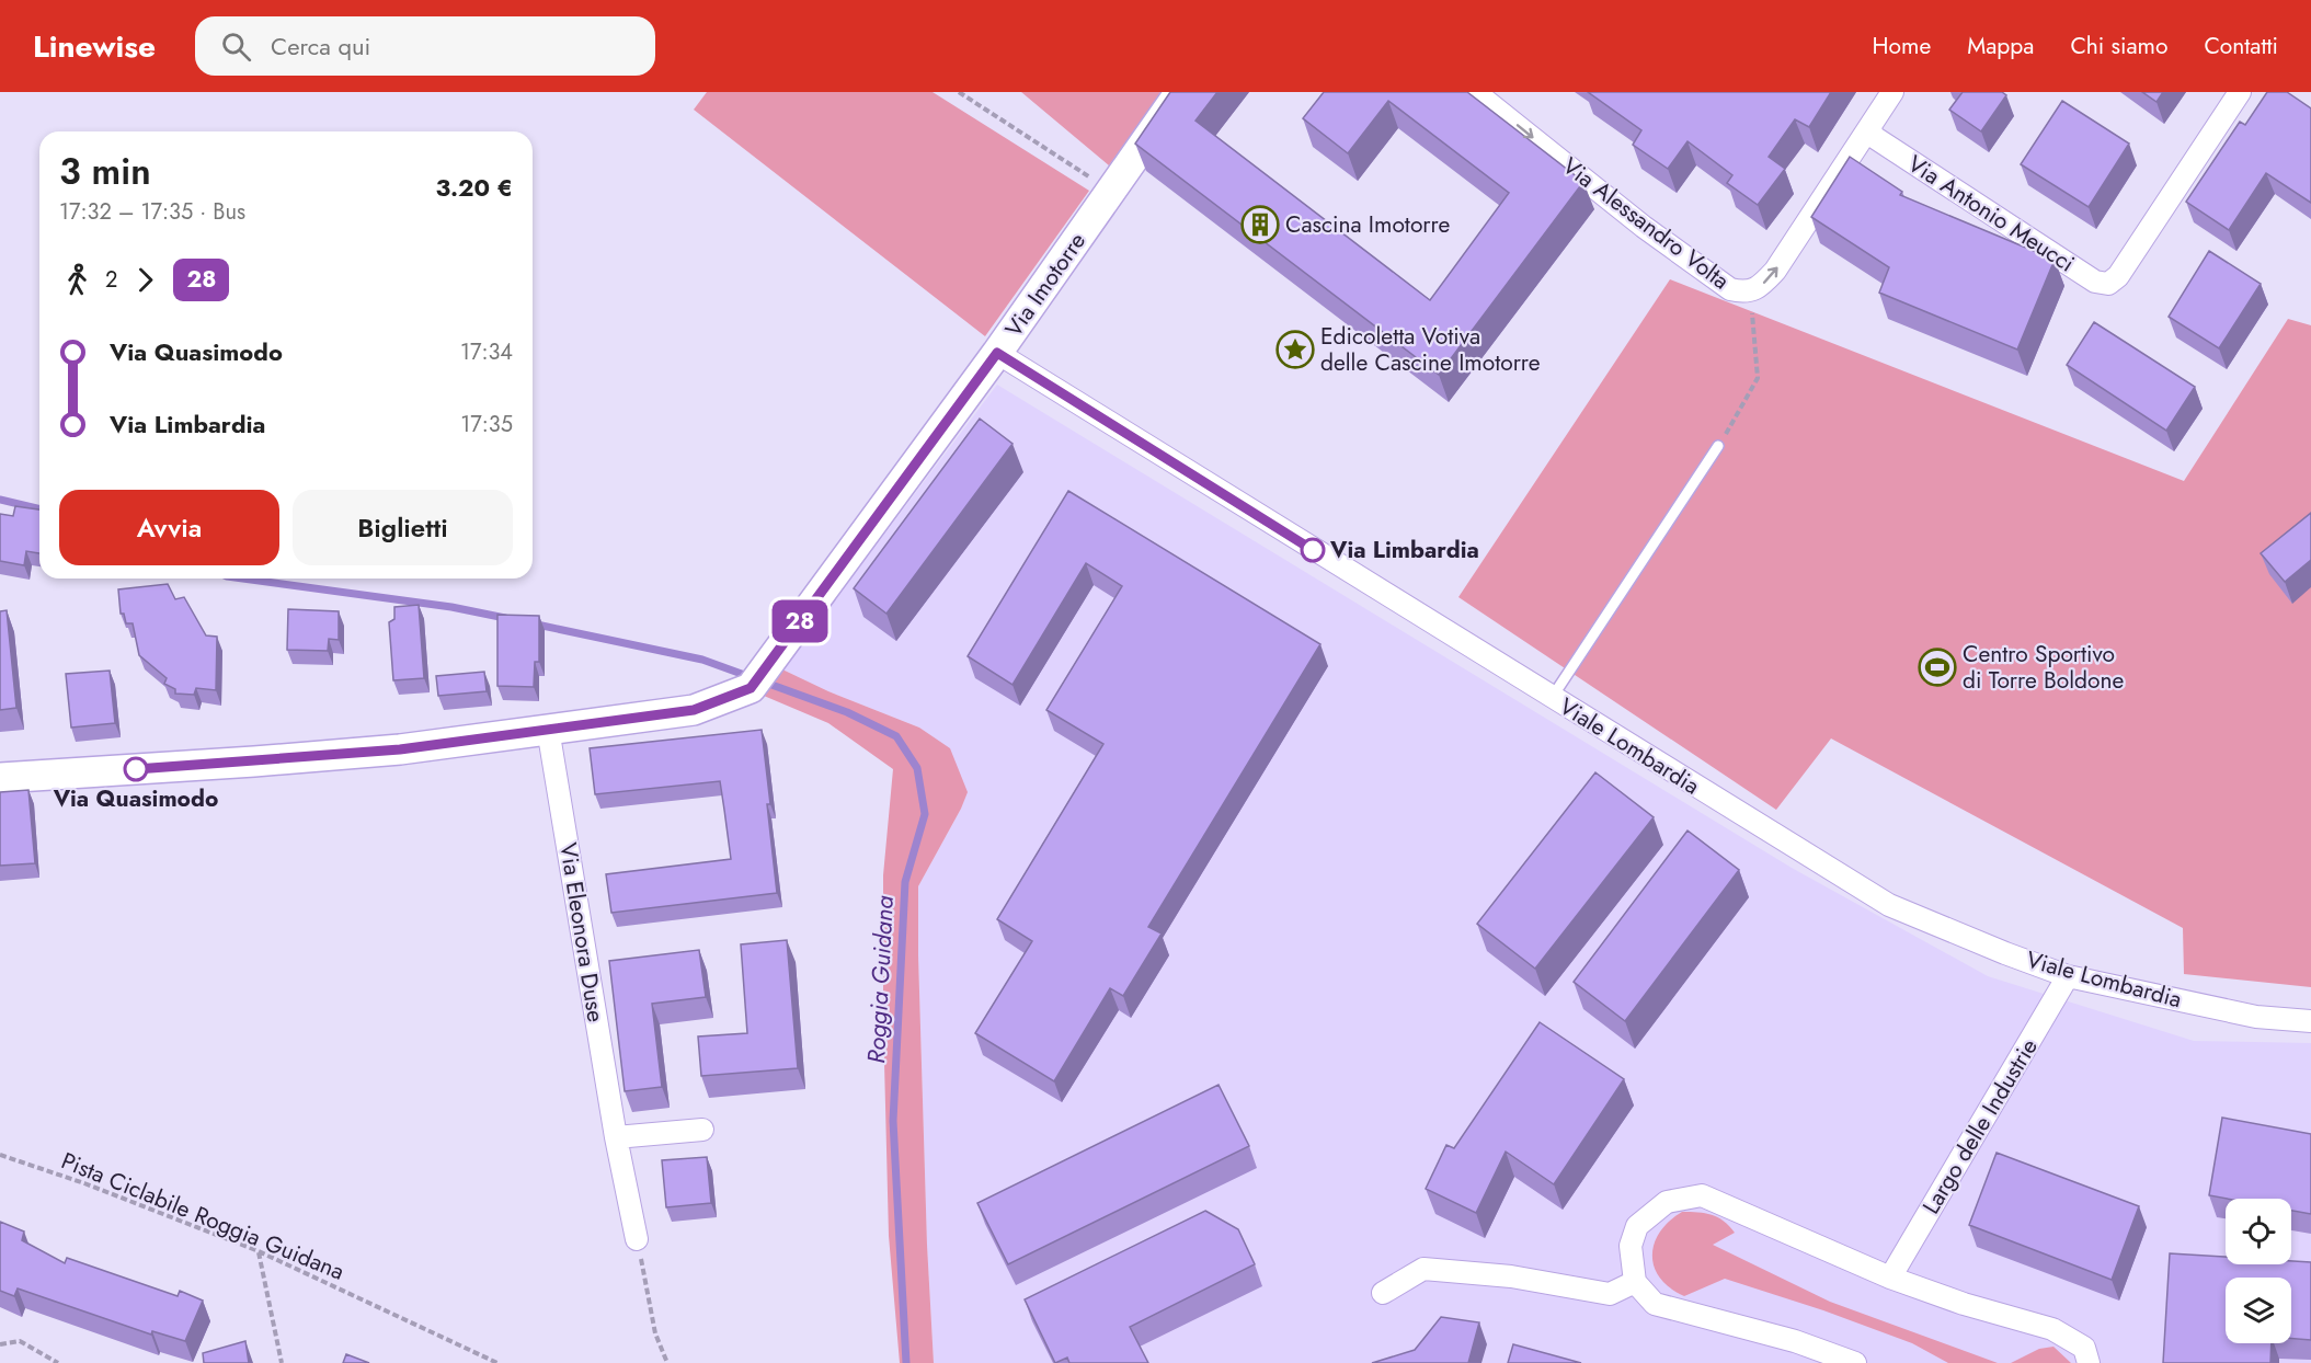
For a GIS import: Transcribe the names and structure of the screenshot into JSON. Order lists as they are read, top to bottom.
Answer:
{
  "streets": {
    "street": [
      "Via Antonio Meucci",
      "Via Alessandro Volta",
      "Via Imotorre",
      "Viale Lombardia",
      "Via Eleonora Duse",
      "Largo delle Industrie"
    ],
    "path": ["Pista Ciclabile Roggia Guidana"]
  },
  "crossings": [
    ["Via Antonio Meucci", "Via Alessandro Volta"],
    ["Via Imotorre", "Viale Lombardia"],
    ["Via Imotorre", "Via Eleonora Duse"],
    ["Viale Lombardia", "Largo delle Industrie"]
  ],
  "water": ["Roggia Guidana"],
  "places": {
    "building": ["Cascina Imotorre"],
    "place": ["Edicoletta Votiva delle Cascine Imotorre"],
    "other": ["Via Limbardia", "Via Quasimodo"],
    "sports": ["Centro Sportivo di Torre Boldone"]
  },
  "lines": ["bus line 28"],
  "page": {
    "header": "Linewise",
    "search": "Cerca qui",
    "nav": [
      "Home",
      "Mappa",
      "Chi siamo",
      "Contatti"
    ],
    "on_map": "28",
    "heading": ["3 min", "17:32 – 17:35 · Bus", "3.20 €"],
    "legs": ["2", "28"],
    "list": [
      {
        "name": "Via Quasimodo",
        "value": "17:34"
      },
      {
        "name": "Via Limbardia",
        "value": "17:35"
      }
    ],
    "buttons": ["Avvia", "Biglietti"]
  }
}
